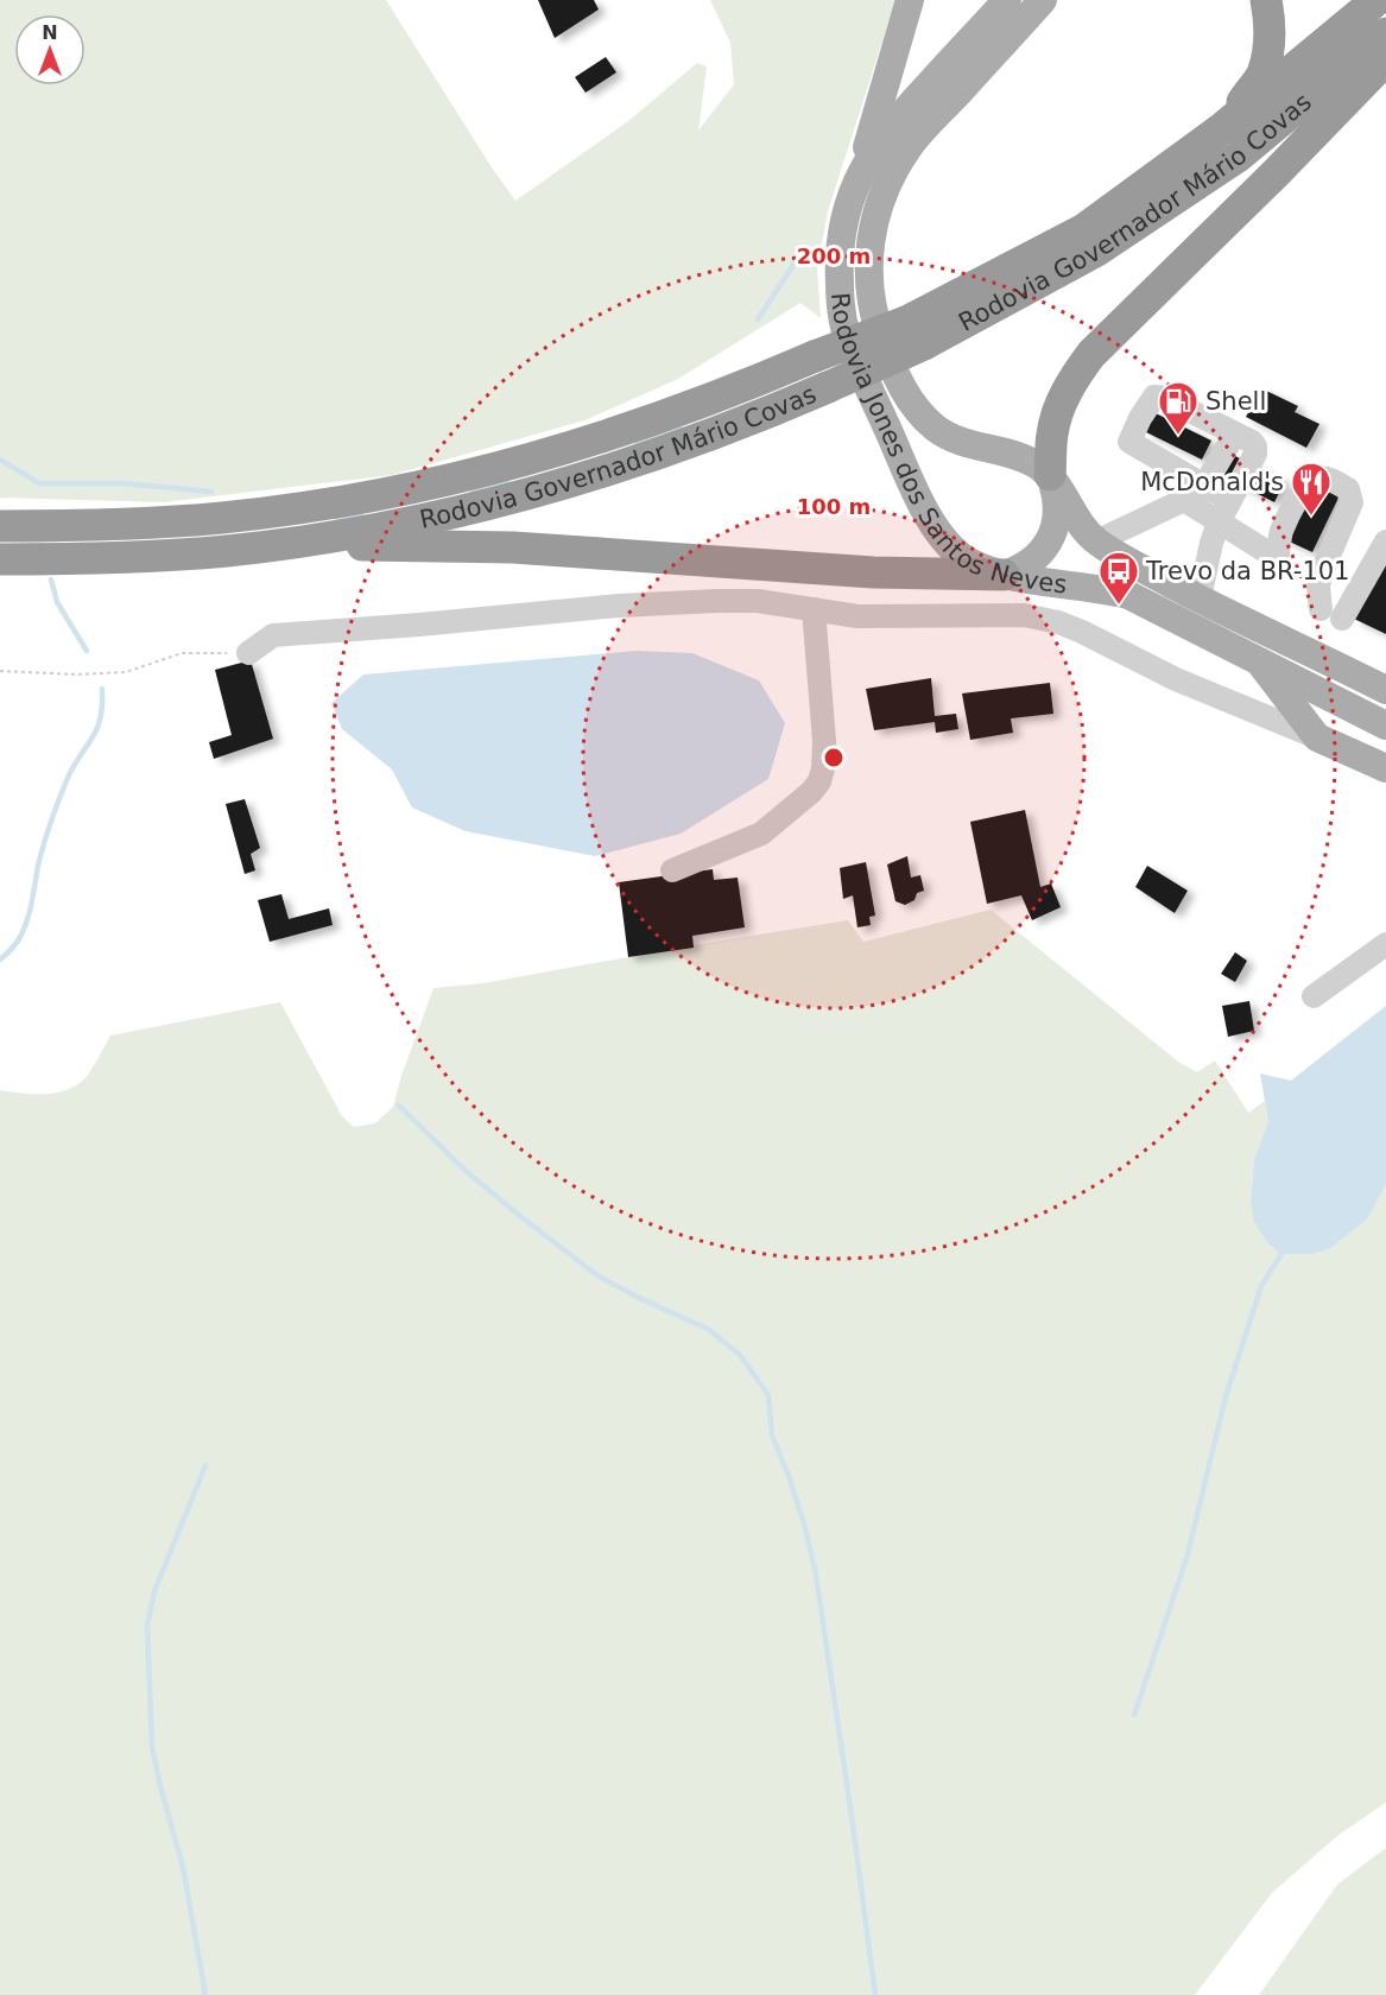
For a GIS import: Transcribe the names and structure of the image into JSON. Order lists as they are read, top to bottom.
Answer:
{
  "streets": {
    "highway": ["Rodovia Governador Mário Covas"],
    "main road": ["Rodovia Jones dos Santos Neves"]
  },
  "places": {
    "fuel station": ["Shell"],
    "restaurant": ["McDonald's"],
    "bus stop": ["Trevo da BR-101"]
  },
  "north": "top",
  "rings": ["200 m", "100 m"]
}
